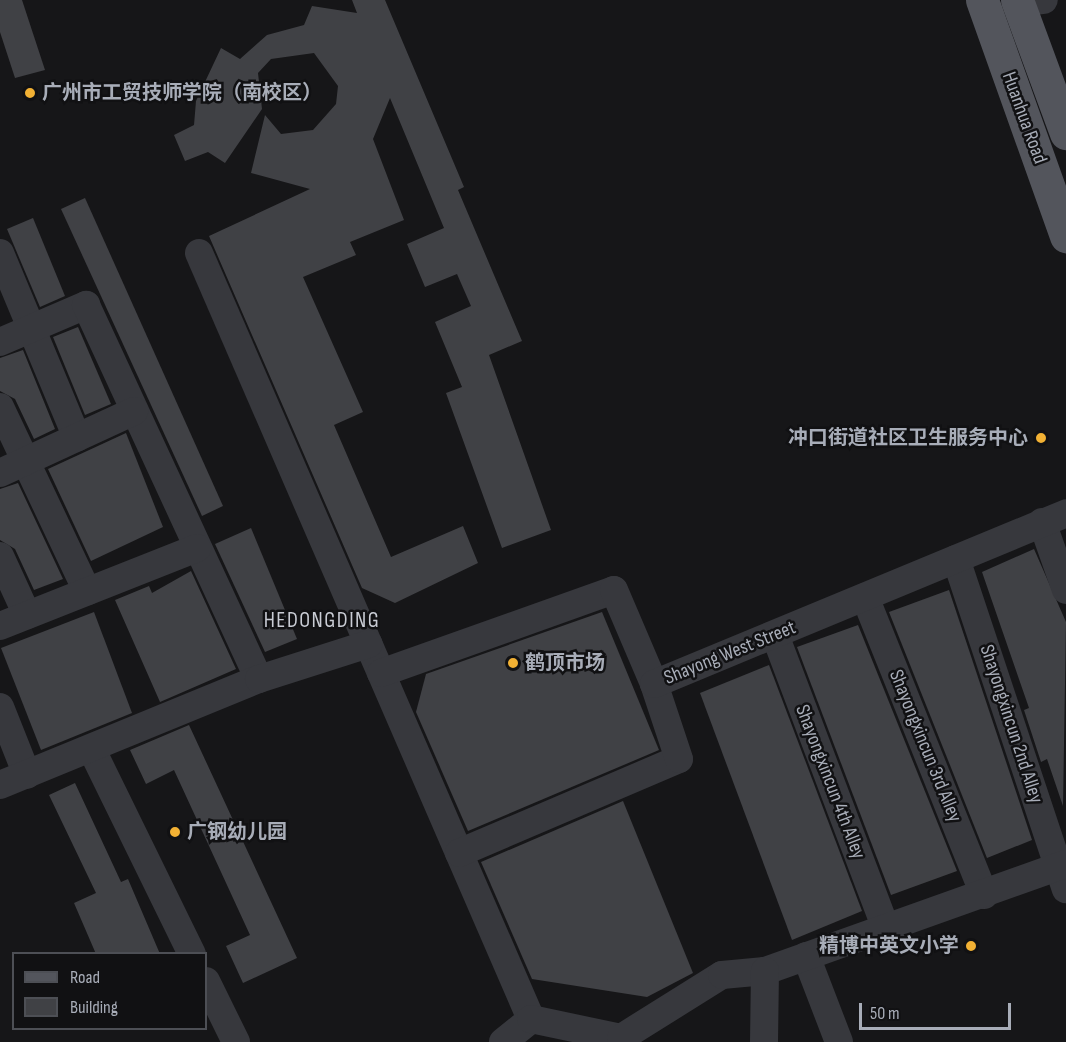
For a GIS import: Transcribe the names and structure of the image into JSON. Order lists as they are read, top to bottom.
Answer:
{
  "streets": {
    "main road": ["Huanhua Road"],
    "street": [
      "Shayong West Street",
      "Shayongxincun 2nd Alley",
      "Shayongxincun 3rd Alley",
      "Shayongxincun 4th Alley"
    ]
  },
  "crossings": [
    ["Shayong West Street", "Shayongxincun 2nd Alley"],
    ["Shayong West Street", "Shayongxincun 3rd Alley"],
    ["Shayong West Street", "Shayongxincun 4th Alley"]
  ],
  "districts": ["HEDONGDING"],
  "places": [
    "广州市工贸技师学院（南校区）",
    "冲口街道社区卫生服务中心",
    "鹤顶市场",
    "广钢幼儿园",
    "精博中英文小学"
  ],
  "legend": ["Road", "Building"],
  "scale_bar": "50 m"
}
